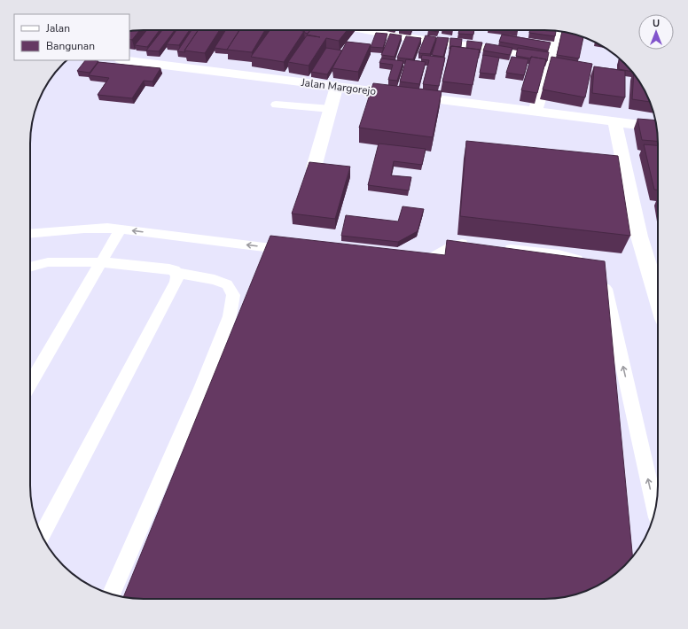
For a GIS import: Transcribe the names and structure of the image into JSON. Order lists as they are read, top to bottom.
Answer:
{
  "streets": {
    "street": ["Jalan Margorejo"]
  },
  "legend": ["Jalan", "Bangunan"],
  "north": "top"
}
